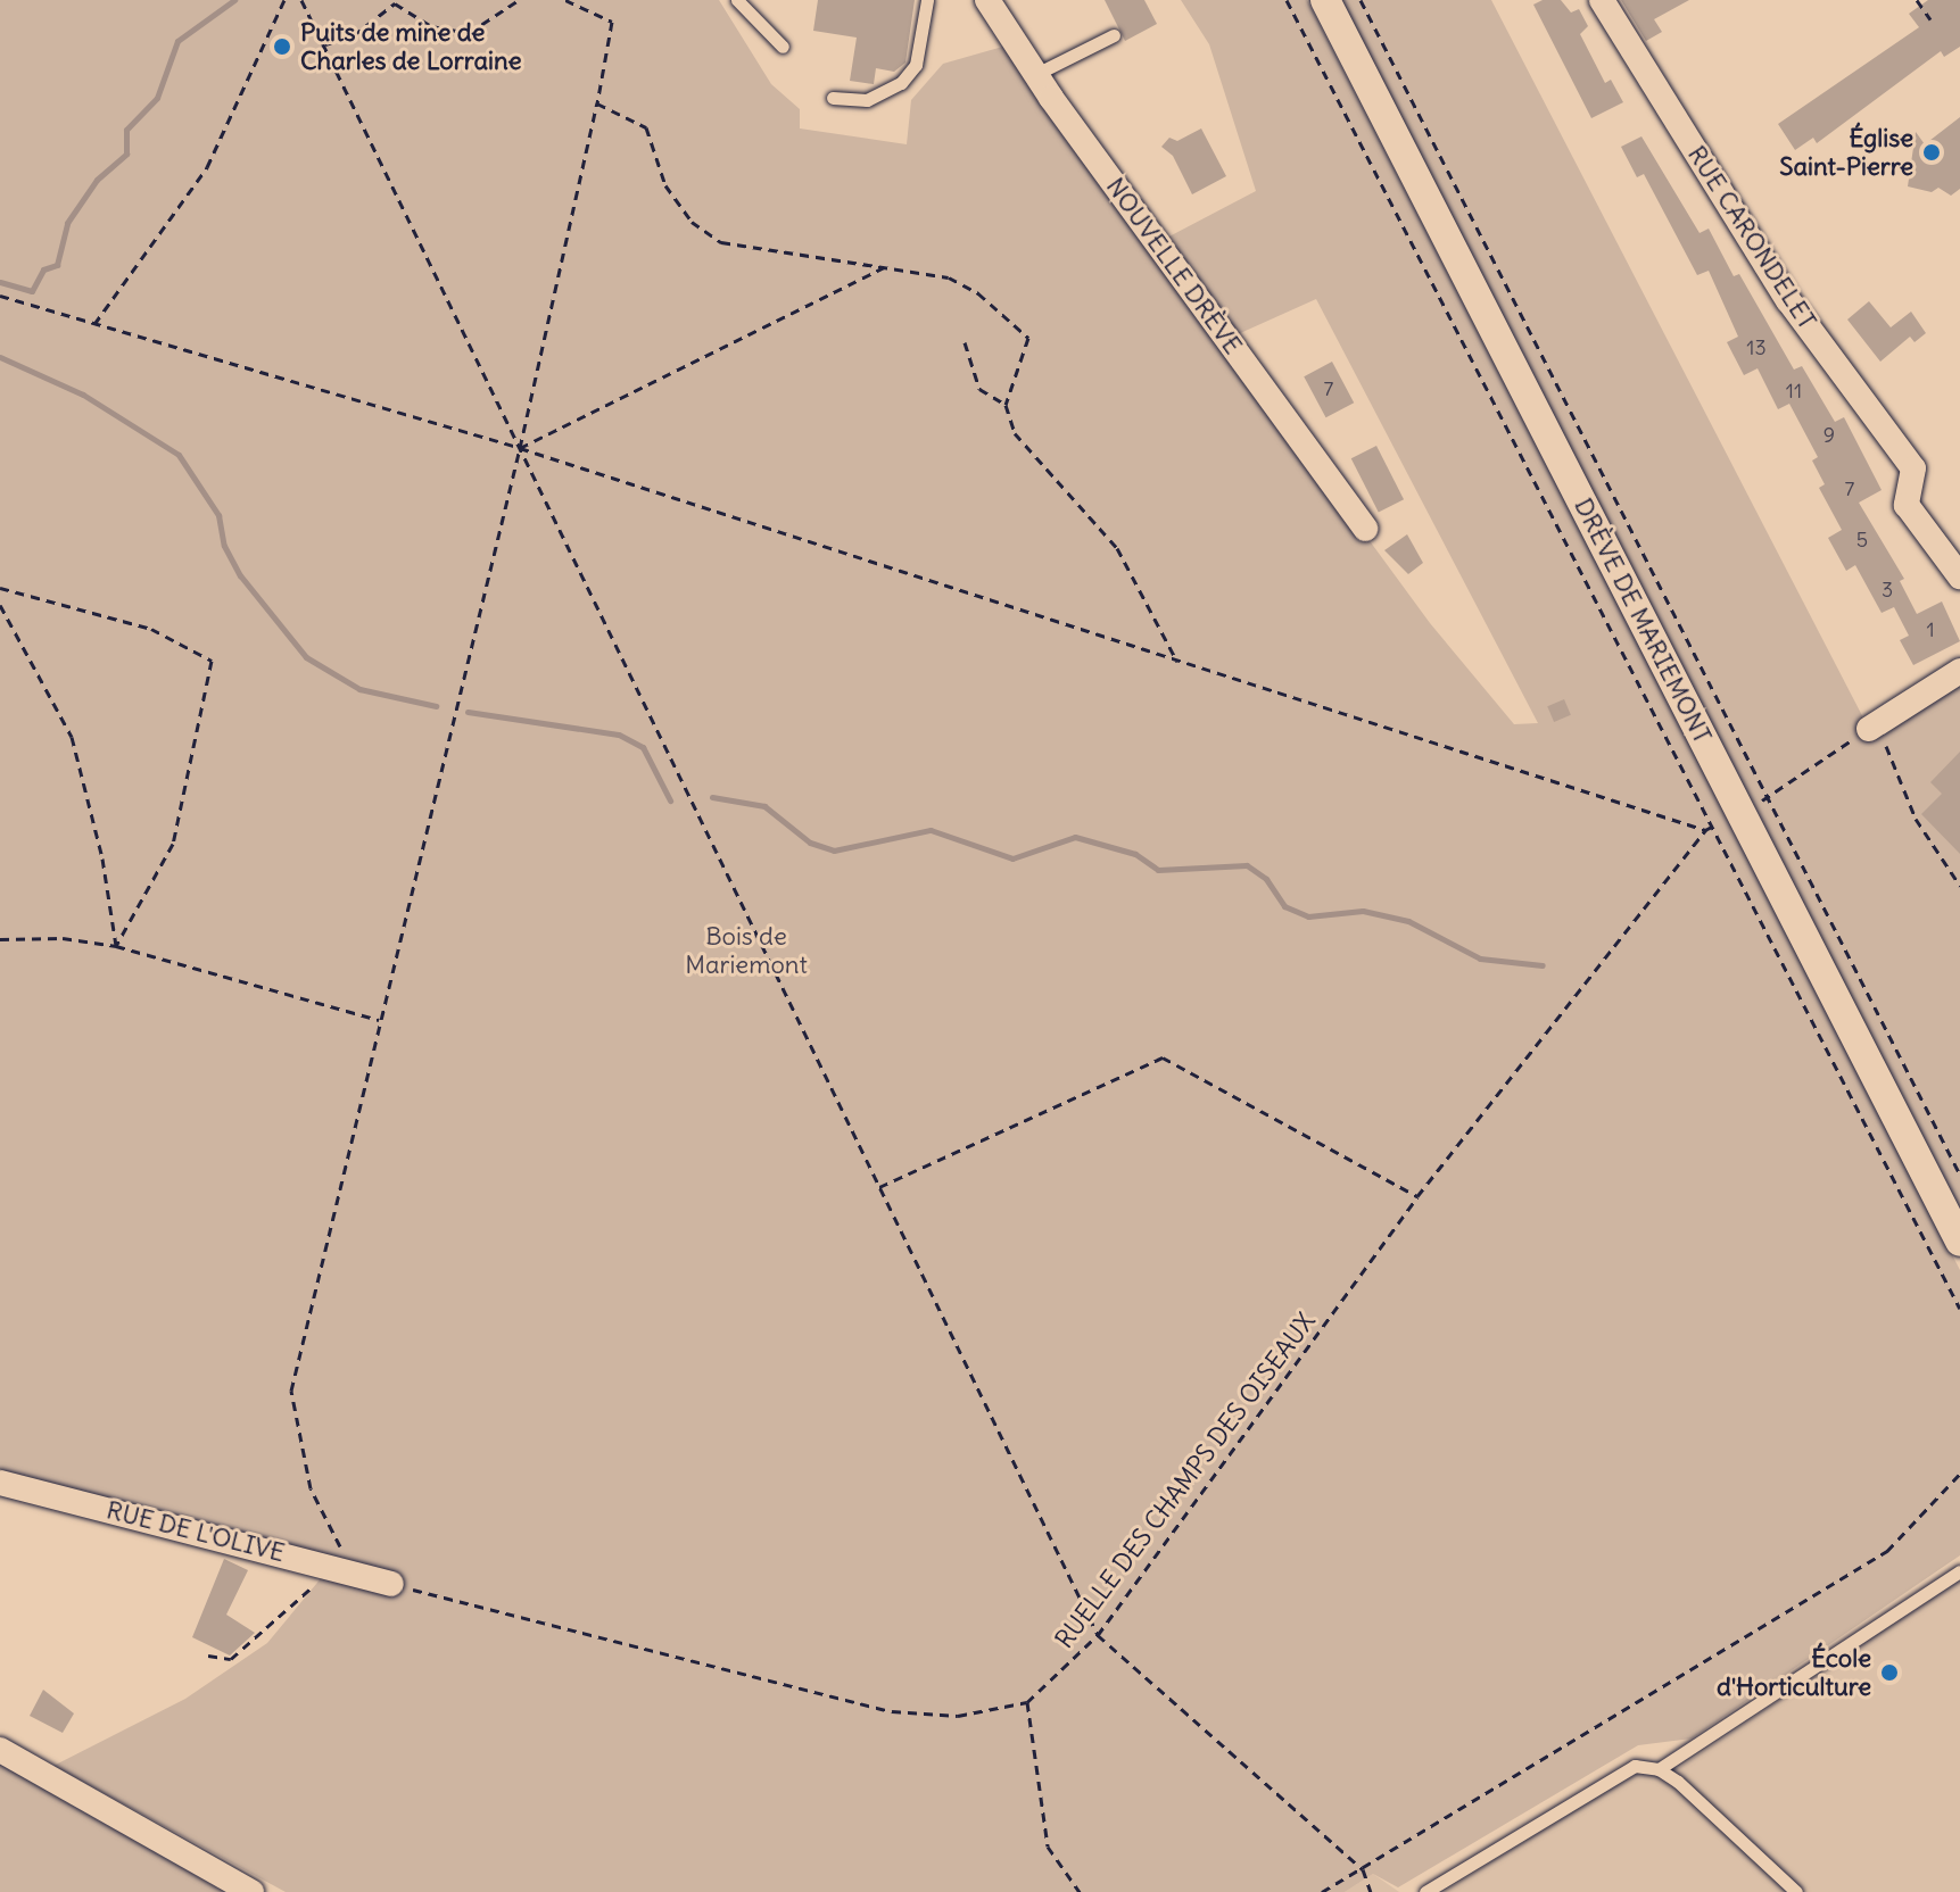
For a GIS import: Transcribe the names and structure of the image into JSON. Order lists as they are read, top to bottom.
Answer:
{
  "streets": {
    "street": [
      "RUE CARONDELET",
      "NOUVELLE DRÈVE",
      "DRÈVE DE MARIEMONT",
      "RUE DE L'OLIVE"
    ],
    "path": ["RUELLE DES CHAMPS DES OISEAUX"]
  },
  "crossings": [
    ["DRÈVE DE MARIEMONT", "RUELLE DES CHAMPS DES OISEAUX"]
  ],
  "parks": ["Bois de Mariemont"],
  "places": ["Puits de mine de Charles de Lorraine", "Église Saint-Pierre", "École d'Horticulture"],
  "house_numbers": [
    "13",
    "7",
    "11",
    "9",
    "7",
    "5",
    "3",
    "1"
  ]
}
